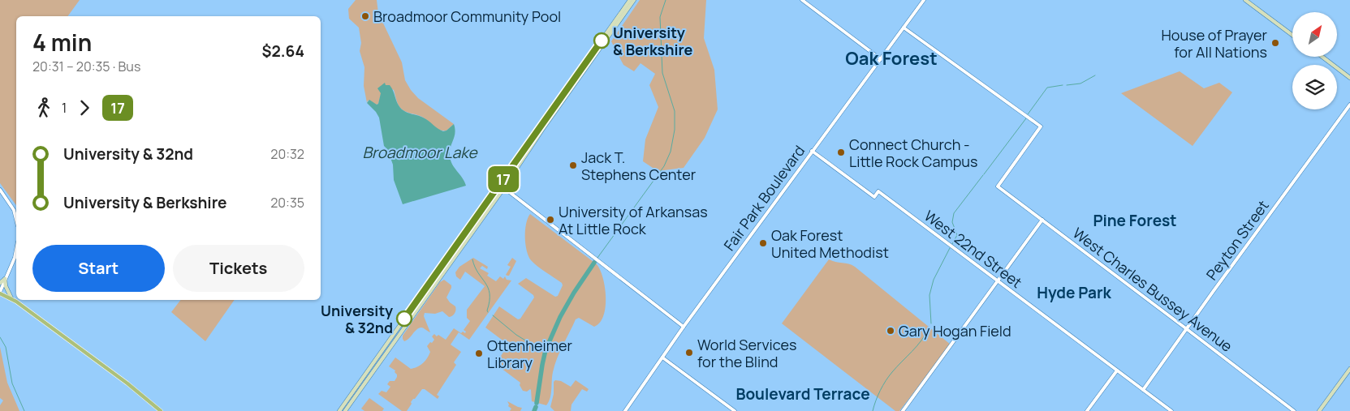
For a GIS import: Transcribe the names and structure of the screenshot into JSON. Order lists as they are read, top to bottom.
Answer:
{
  "streets": {
    "street": [
      "Fair Park Boulevard",
      "Peyton Street",
      "West 22nd Street",
      "West Charles Bussey Avenue"
    ]
  },
  "crossings": [
    ["Fair Park Boulevard", "West 22nd Street"],
    ["Fair Park Boulevard", "West Charles Bussey Avenue"],
    ["Peyton Street", "West 22nd Street"],
    ["Peyton Street", "West Charles Bussey Avenue"]
  ],
  "districts": [
    "Oak Forest",
    "Pine Forest",
    "Hyde Park",
    "Boulevard Terrace"
  ],
  "water": ["Broadmoor Lake"],
  "places": [
    "Broadmoor Community Pool",
    "University & Berkshire",
    "House of Prayer for All Nations",
    "Connect Church - Little Rock Campus",
    "Jack T. Stephens Center",
    "University of Arkansas At Little Rock",
    "Oak Forest United Methodist",
    "University & 32nd",
    "Gary Hogan Field",
    "World Services for the Blind",
    "Ottenheimer Library"
  ],
  "lines": ["bus line 17"],
  "north": "top right",
  "page": {
    "on_map": "17",
    "heading": ["4 min", "20:31 – 20:35 · Bus", "$2.64"],
    "legs": ["1", "17"],
    "list": [
      {
        "name": "University & 32nd",
        "value": "20:32"
      },
      {
        "name": "University & Berkshire",
        "value": "20:35"
      }
    ],
    "buttons": ["Start", "Tickets"]
  }
}
